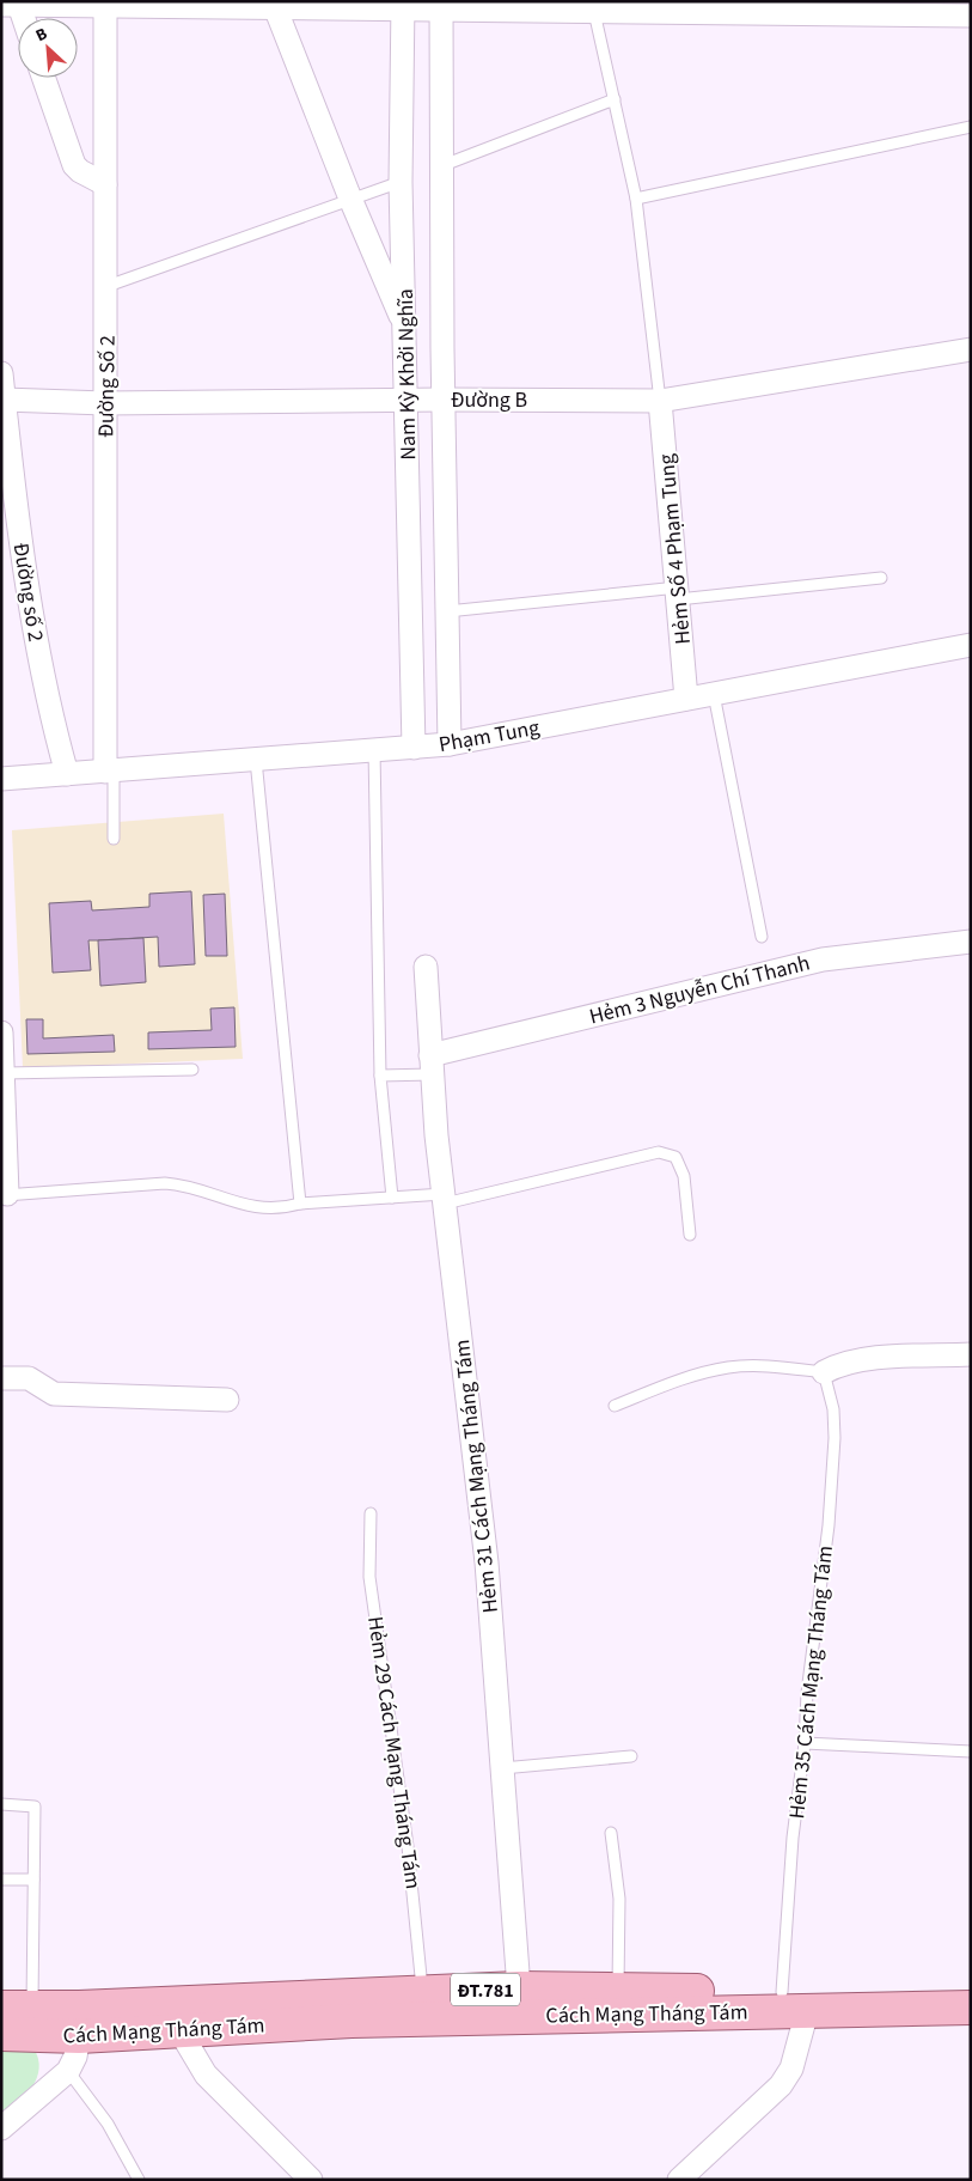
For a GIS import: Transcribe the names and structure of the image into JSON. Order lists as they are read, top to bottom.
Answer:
{
  "streets": {
    "main road": ["ĐT.781", "Cách Mạng Tháng Tám"],
    "street": [
      "Nam Kỳ Khởi Nghĩa",
      "Đường Số 2",
      "Đường B",
      "Hẻm Số 4 Phạm Tung",
      "Đường số 2",
      "Phạm Tung",
      "Hẻm 3 Nguyễn Chí Thanh",
      "Hẻm 31 Cách Mạng Tháng Tám"
    ],
    "lane": ["Hẻm 35 Cách Mạng Tháng Tám", "Hẻm 29 Cách Mạng Tháng Tám"]
  },
  "crossings": [
    ["Nam Kỳ Khởi Nghĩa", "Đường B"],
    ["Nam Kỳ Khởi Nghĩa", "Phạm Tung"],
    ["Đường Số 2", "Đường B"],
    ["Đường Số 2", "Phạm Tung"],
    ["Đường B", "Hẻm Số 4 Phạm Tung"],
    ["Đường B", "Đường số 2"],
    ["Hẻm Số 4 Phạm Tung", "Phạm Tung"],
    ["Đường số 2", "Phạm Tung"],
    ["Hẻm 3 Nguyễn Chí Thanh", "Hẻm 31 Cách Mạng Tháng Tám"],
    ["Hẻm 31 Cách Mạng Tháng Tám", "Cách Mạng Tháng Tám"],
    ["Hẻm 35 Cách Mạng Tháng Tám", "Cách Mạng Tháng Tám"],
    ["Hẻm 29 Cách Mạng Tháng Tám", "Cách Mạng Tháng Tám"]
  ],
  "north": "top left"
}
